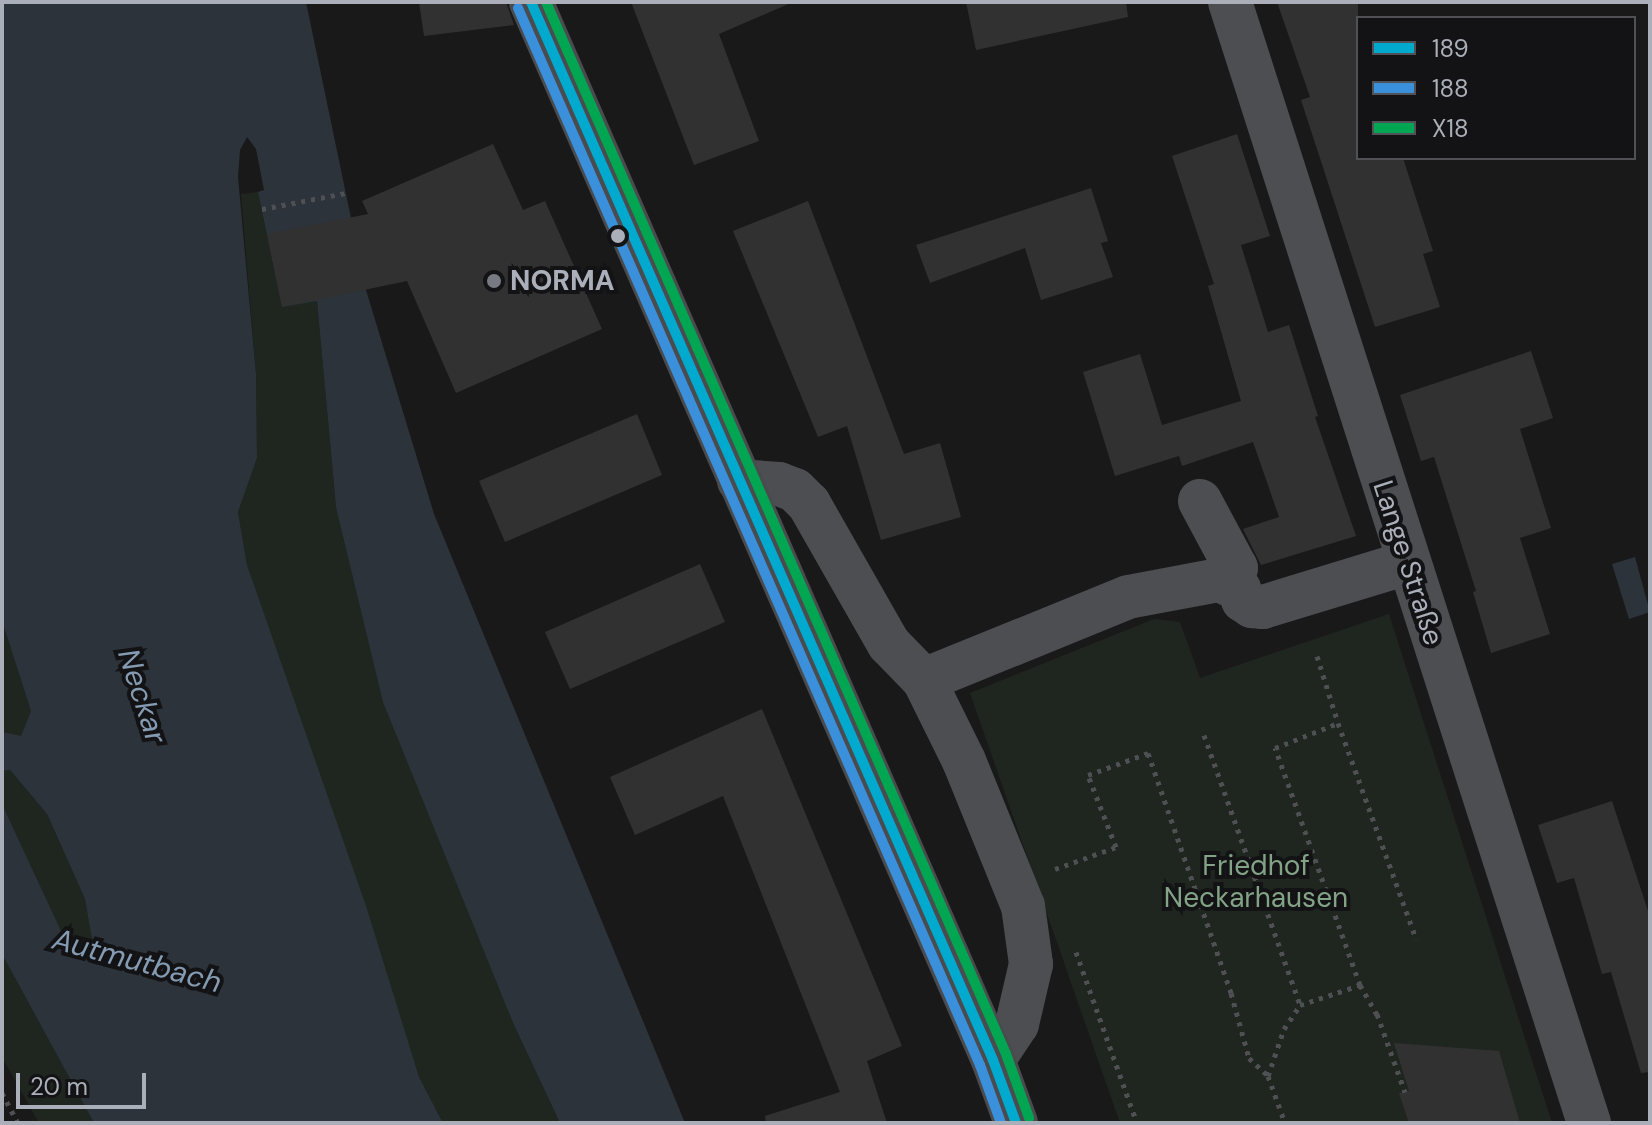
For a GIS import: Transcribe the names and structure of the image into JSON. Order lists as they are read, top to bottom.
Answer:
{
  "streets": {
    "street": ["Lange Straße"]
  },
  "water": ["Neckar", "Autmutbach"],
  "parks": ["Friedhof Neckarhausen"],
  "places": ["NORMA"],
  "lines": ["transit line 189", "transit line X18", "transit line 188"],
  "legend": ["189", "188", "X18"],
  "scale_bar": "20 m"
}
